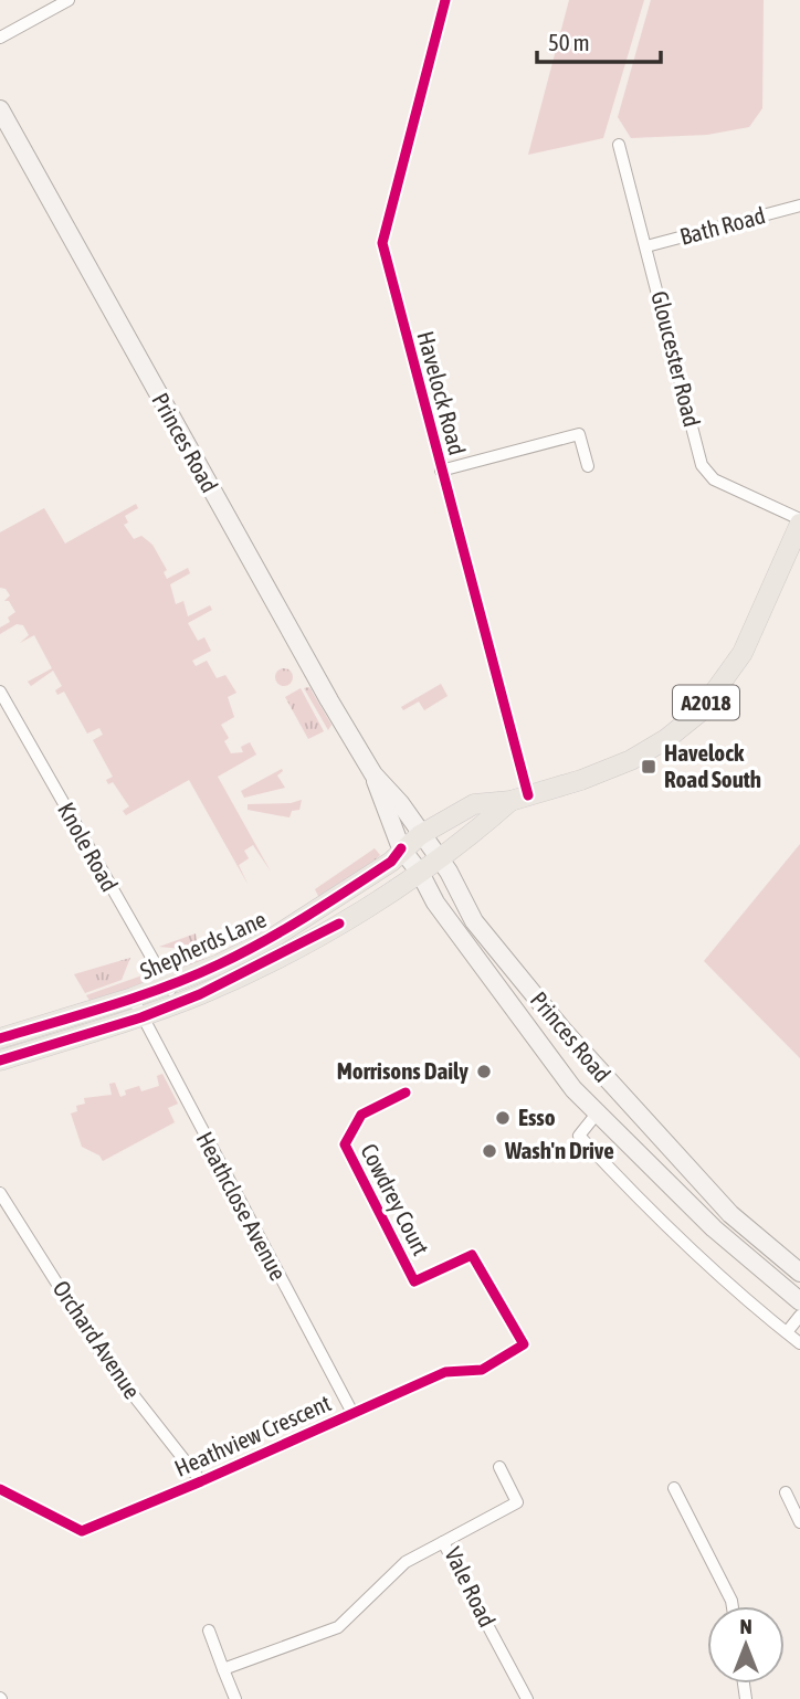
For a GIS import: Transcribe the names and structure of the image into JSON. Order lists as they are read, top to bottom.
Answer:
{
  "streets": {
    "main road": ["Princes Road", "A2018", "Shepherds Lane"],
    "street": [
      "Bath Road",
      "Gloucester Road",
      "Havelock Road",
      "Knole Road",
      "Cowdrey Court",
      "Heathclose Avenue",
      "Orchard Avenue",
      "Heathview Crescent",
      "Vale Road"
    ]
  },
  "crossings": [
    ["Bath Road", "Gloucester Road"],
    ["Gloucester Road", "Shepherds Lane"],
    ["Havelock Road", "Shepherds Lane"],
    ["Princes Road", "Shepherds Lane"],
    ["Knole Road", "Shepherds Lane"],
    ["Shepherds Lane", "Heathclose Avenue"],
    ["Cowdrey Court", "Heathview Crescent"],
    ["Heathclose Avenue", "Heathview Crescent"],
    ["Orchard Avenue", "Heathview Crescent"]
  ],
  "places": {
    "transit": ["Havelock Road South"],
    "other": ["Morrisons Daily", "Esso", "Wash'n Drive"]
  },
  "scale_bar": "50 m",
  "north": "top"
}
